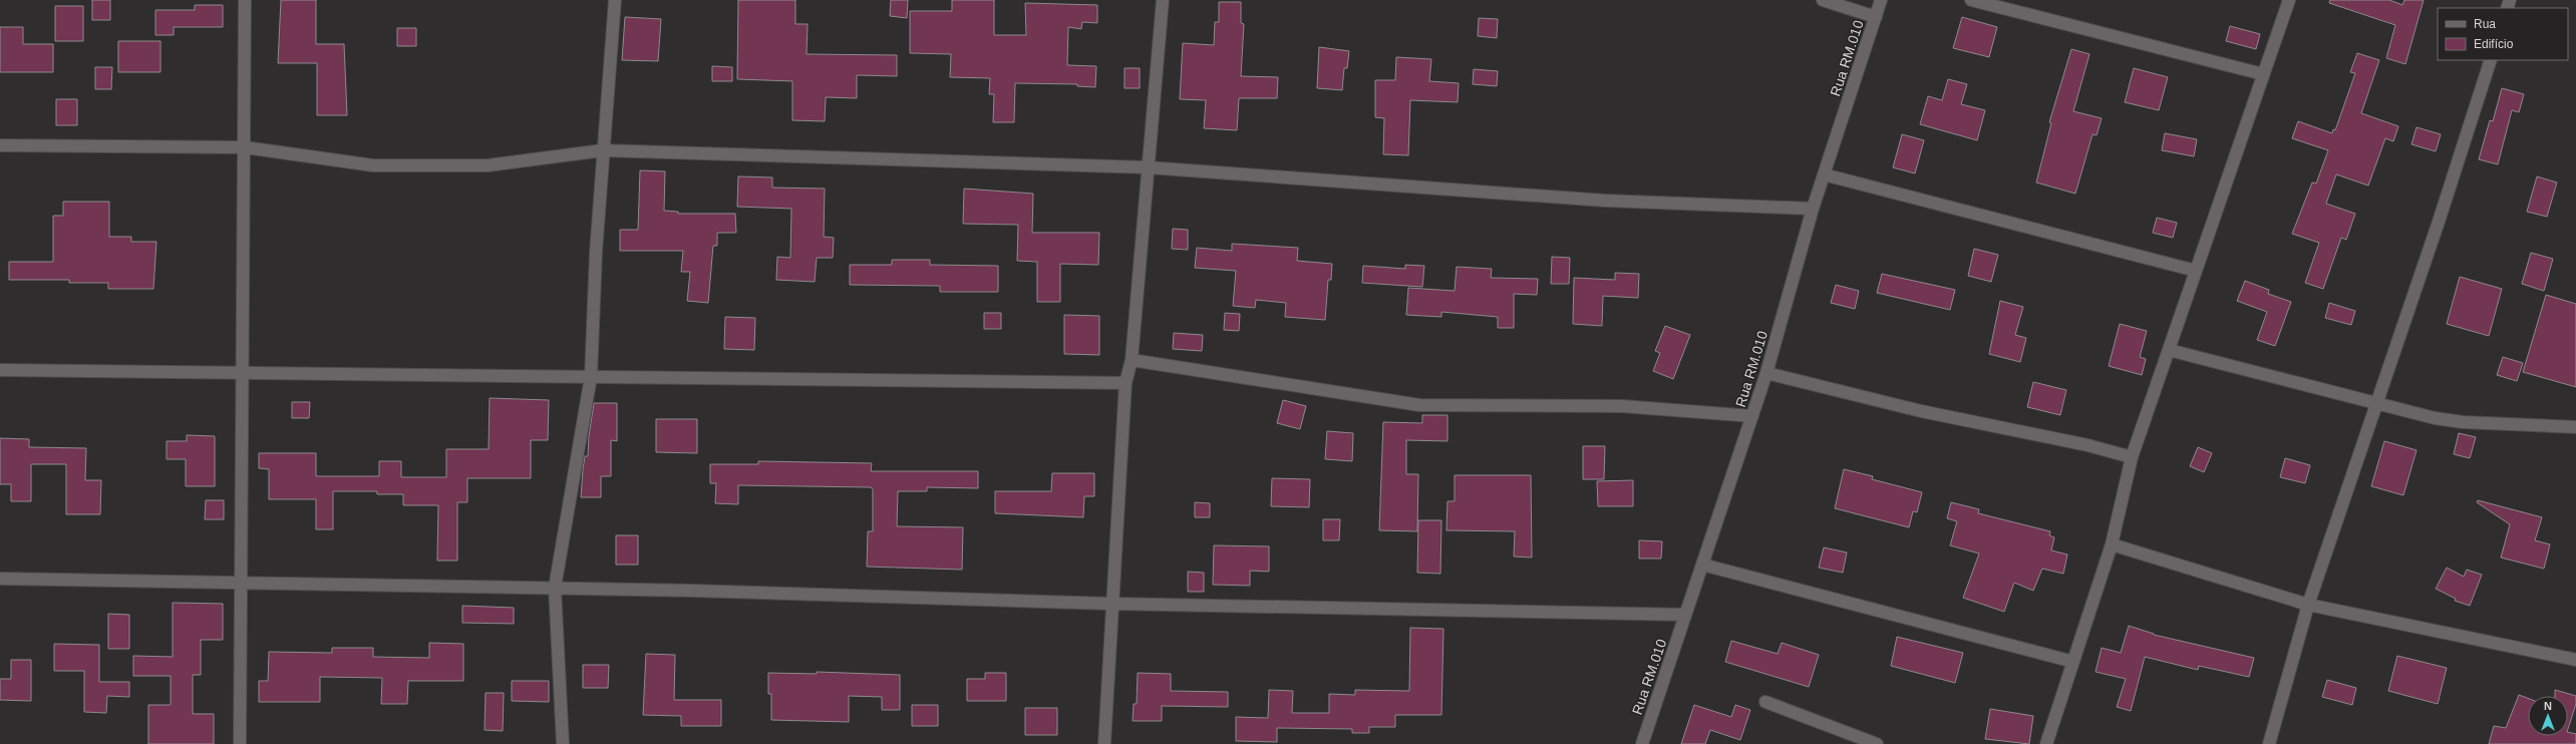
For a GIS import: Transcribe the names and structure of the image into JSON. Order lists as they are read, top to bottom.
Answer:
{
  "streets": {
    "street": ["Rua RM.010"]
  },
  "legend": ["Rua", "Edifício"],
  "north": "top"
}
